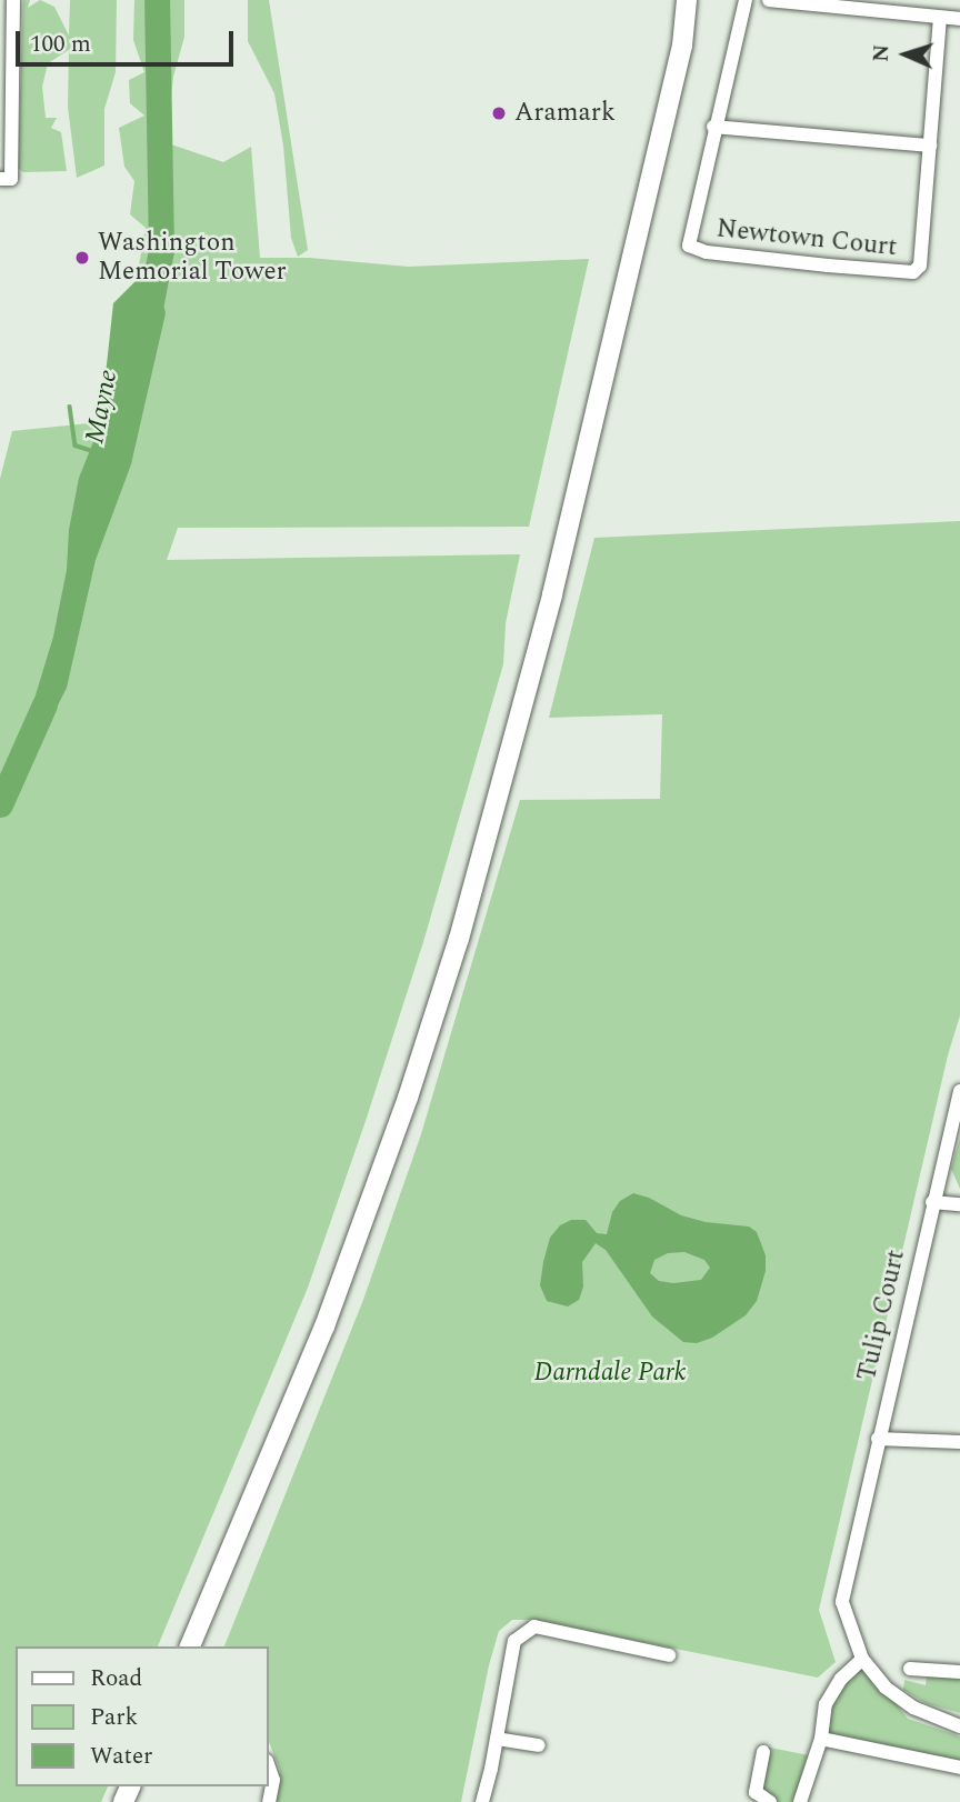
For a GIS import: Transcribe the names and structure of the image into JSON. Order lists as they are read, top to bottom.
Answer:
{
  "streets": {
    "street": ["Newtown Court", "Tulip Court"]
  },
  "water": ["Mayne"],
  "parks": ["Darndale Park"],
  "places": ["Aramark", "Washington Memorial Tower"],
  "legend": ["Road", "Park", "Water"],
  "scale_bar": "100 m",
  "north": "left"
}
